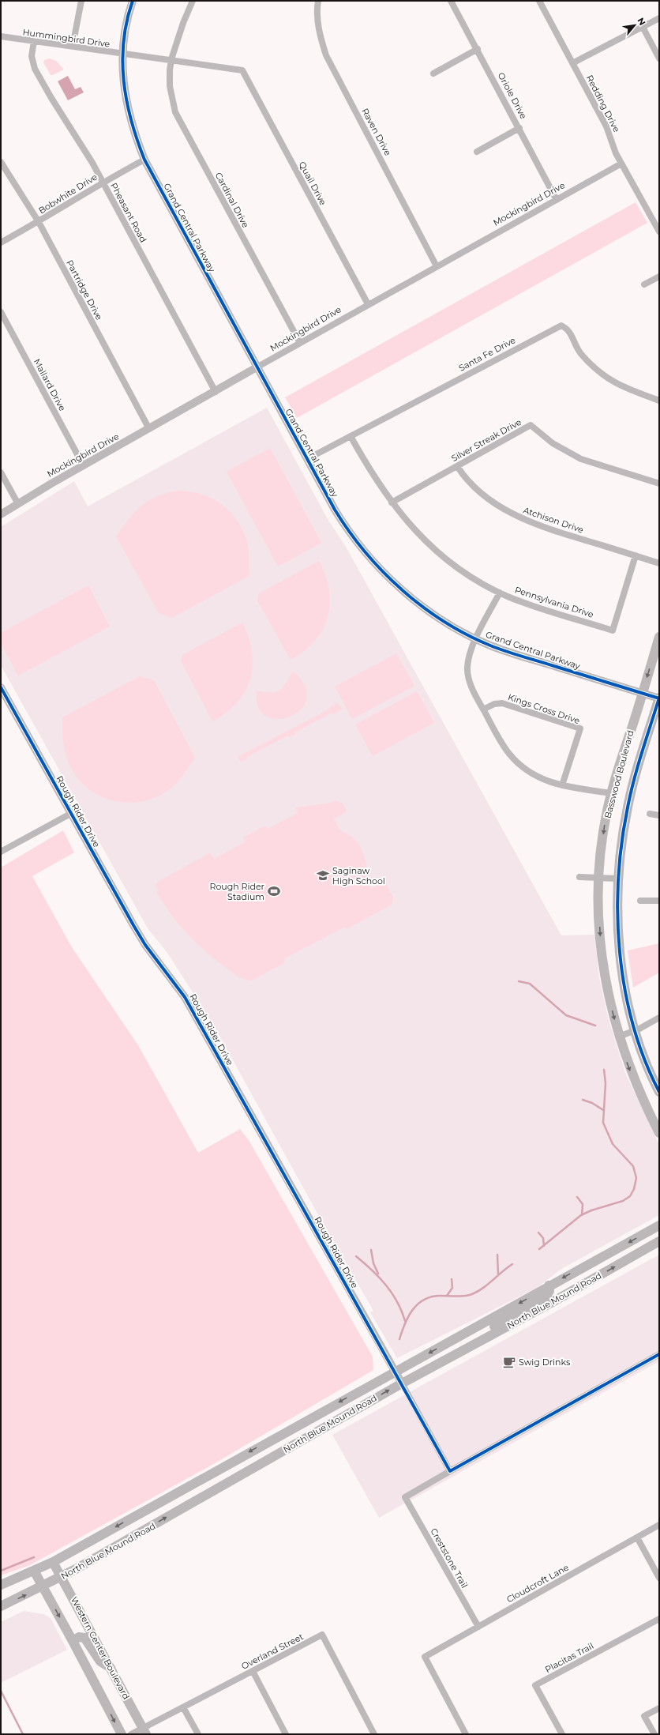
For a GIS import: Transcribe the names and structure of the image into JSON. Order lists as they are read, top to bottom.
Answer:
{
  "streets": {
    "main road": ["Basswood Boulevard", "North Blue Mound Road", "Western Center Boulevard"],
    "street": [
      "Hummingbird Drive",
      "Oriole Drive",
      "Redding Drive",
      "Raven Drive",
      "Quail Drive",
      "Bobwhite Drive",
      "Cardinal Drive",
      "Mockingbird Drive",
      "Pheasant Road",
      "Grand Central Parkway",
      "Partridge Drive",
      "Santa Fe Drive",
      "Mallard Drive",
      "Silver Streak Drive",
      "Atchison Drive",
      "Pennsylvania Drive",
      "Kings Cross Drive",
      "Rough Rider Drive",
      "Creststone Trail",
      "Cloudcroft Lane",
      "Overland Street",
      "Placitas Trail"
    ]
  },
  "crossings": [
    ["Hummingbird Drive", "Quail Drive"],
    ["Hummingbird Drive", "Cardinal Drive"],
    ["Hummingbird Drive", "Pheasant Road"],
    ["Hummingbird Drive", "Grand Central Parkway"],
    ["Oriole Drive", "Mockingbird Drive"],
    ["Redding Drive", "Mockingbird Drive"],
    ["Raven Drive", "Mockingbird Drive"],
    ["Quail Drive", "Mockingbird Drive"],
    ["Bobwhite Drive", "Pheasant Road"],
    ["Bobwhite Drive", "Grand Central Parkway"],
    ["Bobwhite Drive", "Partridge Drive"],
    ["Cardinal Drive", "Mockingbird Drive"],
    ["Mockingbird Drive", "Pheasant Road"],
    ["Mockingbird Drive", "Grand Central Parkway"],
    ["Mockingbird Drive", "Partridge Drive"],
    ["Mockingbird Drive", "Mallard Drive"],
    ["Grand Central Parkway", "Santa Fe Drive"],
    ["Grand Central Parkway", "Basswood Boulevard"],
    ["Santa Fe Drive", "Pennsylvania Drive"],
    ["Silver Streak Drive", "Atchison Drive"],
    ["Silver Streak Drive", "Pennsylvania Drive"],
    ["Atchison Drive", "Pennsylvania Drive"],
    ["Rough Rider Drive", "North Blue Mound Road"],
    ["North Blue Mound Road", "Western Center Boulevard"],
    ["Creststone Trail", "Cloudcroft Lane"],
    ["Western Center Boulevard", "Overland Street"]
  ],
  "places": {
    "school or university": ["Saginaw High School"],
    "sports": ["Rough Rider Stadium"],
    "cafe": ["Swig Drinks"]
  },
  "north": "top right"
}
